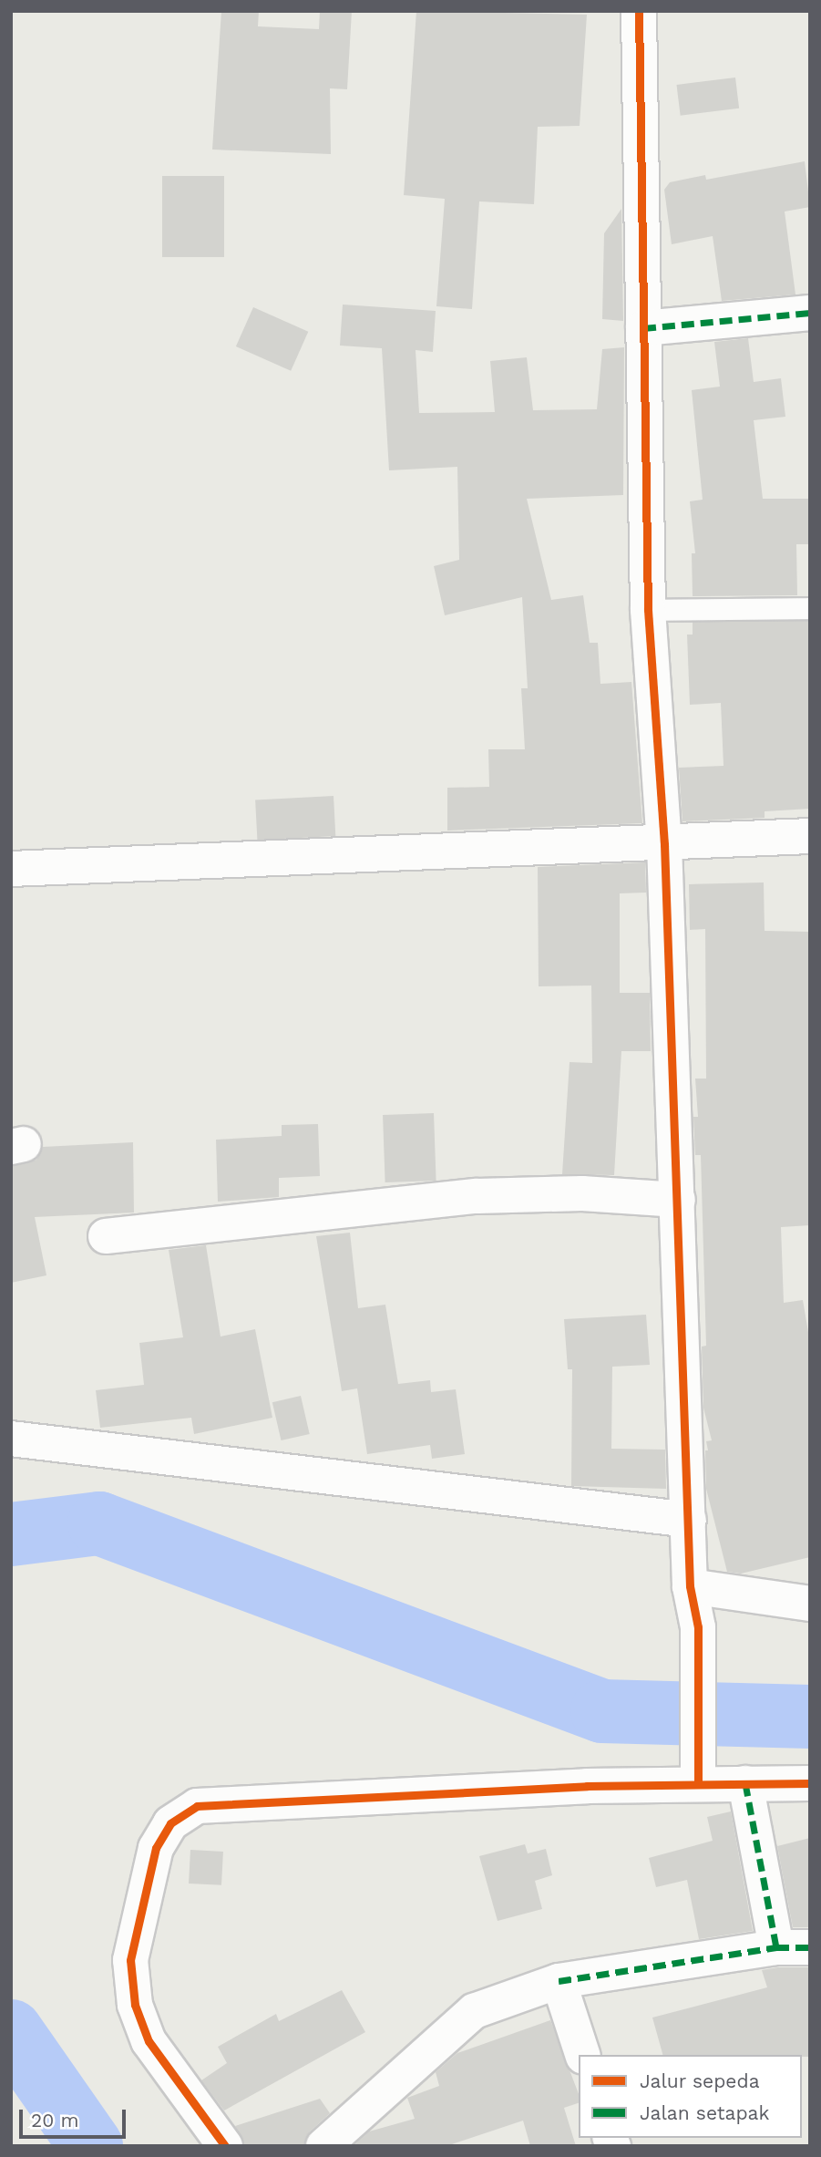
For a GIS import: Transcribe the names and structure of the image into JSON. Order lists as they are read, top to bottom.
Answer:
{
  "legend": ["Jalur sepeda", "Jalan setapak"],
  "scale_bar": "20 m"
}
